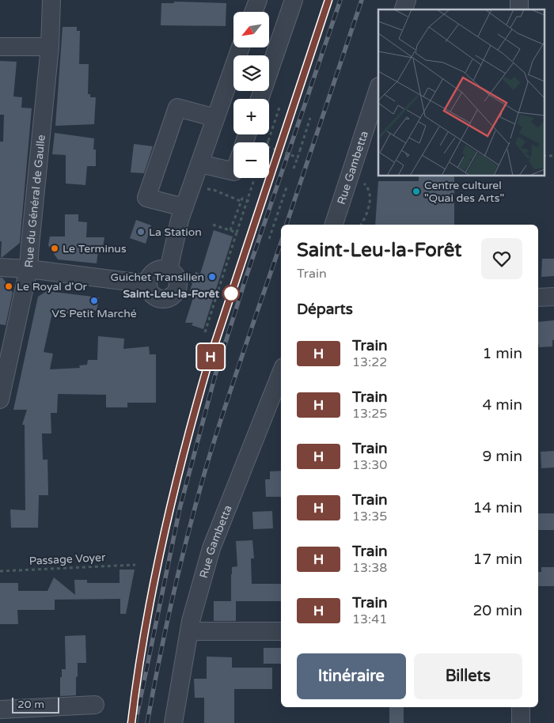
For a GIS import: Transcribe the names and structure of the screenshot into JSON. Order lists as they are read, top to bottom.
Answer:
{
  "streets": {
    "street": ["Rue Gambetta", "Rue du Général de Gaulle"],
    "path": ["Passage Voyer"]
  },
  "places": [
    "Centre culturel \"Quai des Arts\"",
    "La Station",
    "Le Terminus",
    "Guichet Transilien",
    "Le Royal d'Or",
    "Saint-Leu-la-Forêt",
    "VS Petit Marché"
  ],
  "scale_bar": "20 m",
  "north": "bottom left",
  "page": {
    "on_map": "H",
    "map_buttons": ["+", "−"],
    "heading": [
      ["Saint-Leu-la-Forêt", "Train"],
      "Départs"
    ],
    "list": [
      {
        "mark": "H",
        "name": "Train",
        "note": "13:22",
        "value": "1 min"
      },
      {
        "mark": "H",
        "name": "Train",
        "note": "13:25",
        "value": "4 min"
      },
      {
        "mark": "H",
        "name": "Train",
        "note": "13:30",
        "value": "9 min"
      },
      {
        "mark": "H",
        "name": "Train",
        "note": "13:35",
        "value": "14 min"
      },
      {
        "mark": "H",
        "name": "Train",
        "note": "13:38",
        "value": "17 min"
      },
      {
        "mark": "H",
        "name": "Train",
        "note": "13:41",
        "value": "20 min"
      }
    ],
    "buttons": ["Itinéraire", "Billets"],
    "scale": "20 m"
  }
}
